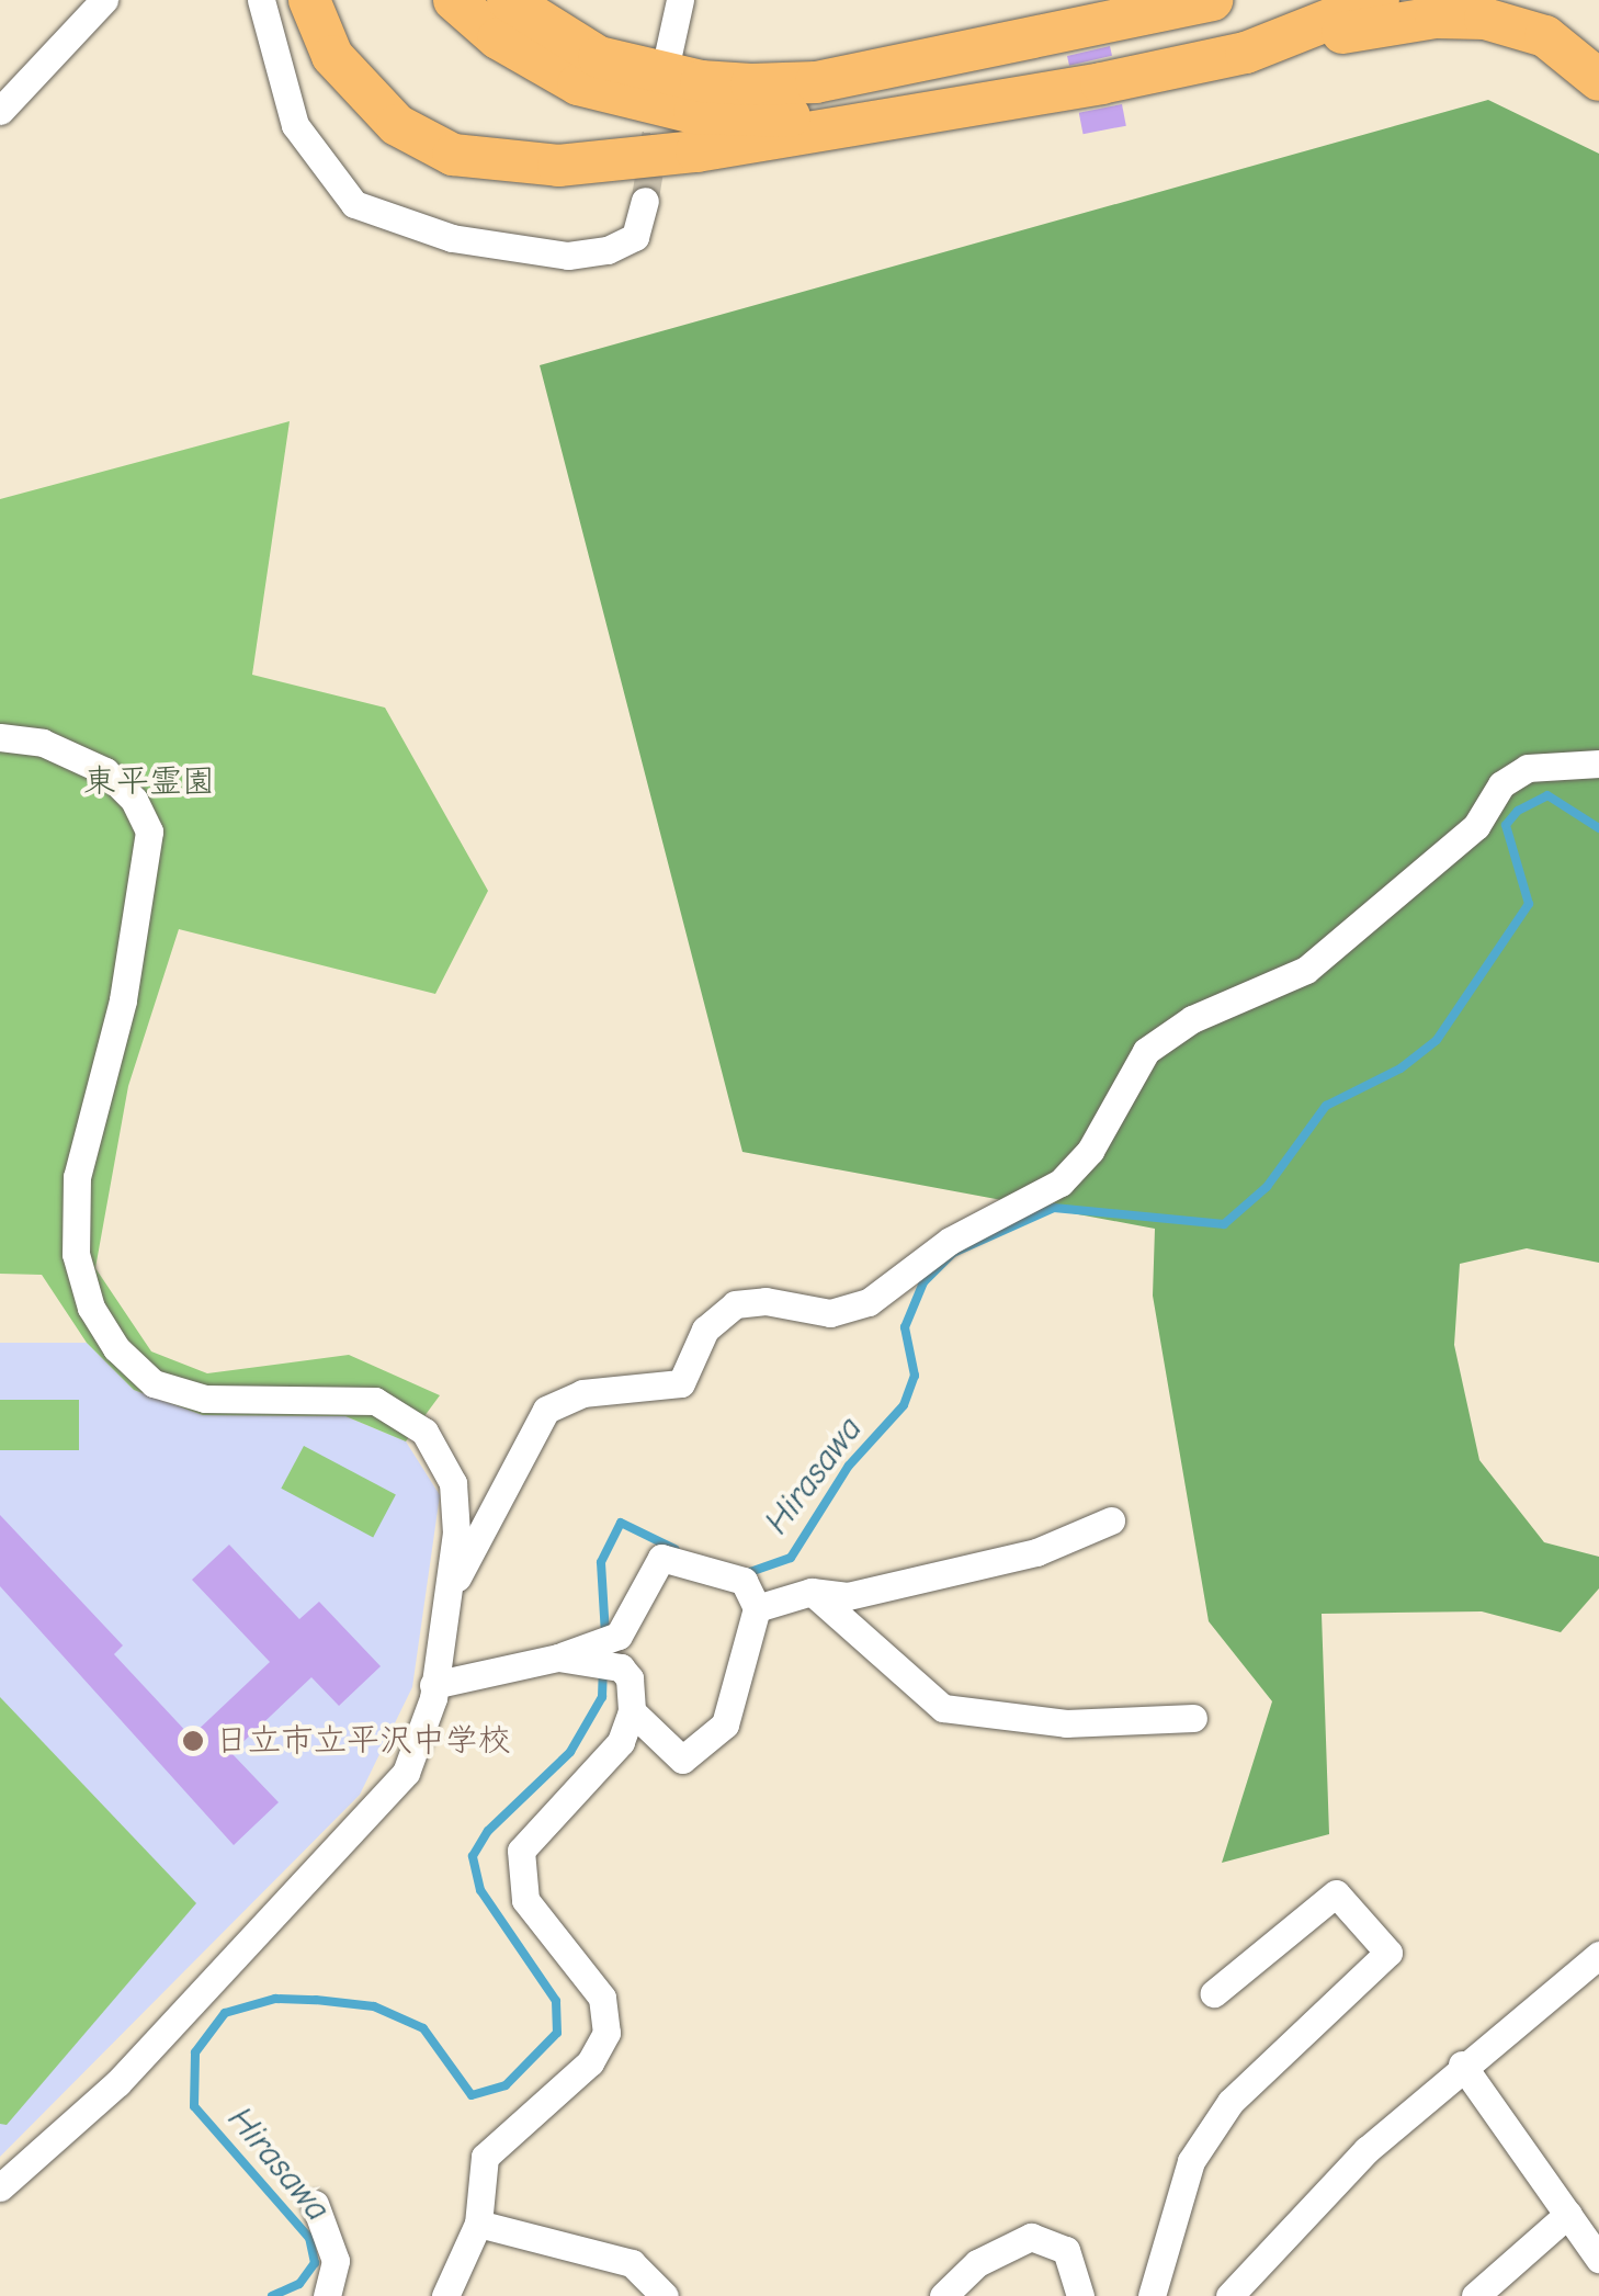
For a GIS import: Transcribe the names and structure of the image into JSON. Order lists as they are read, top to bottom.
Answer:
{
  "water": ["Hirasawa"],
  "parks": ["東平霊園"],
  "places": ["日立市立平沢中学校"]
}
